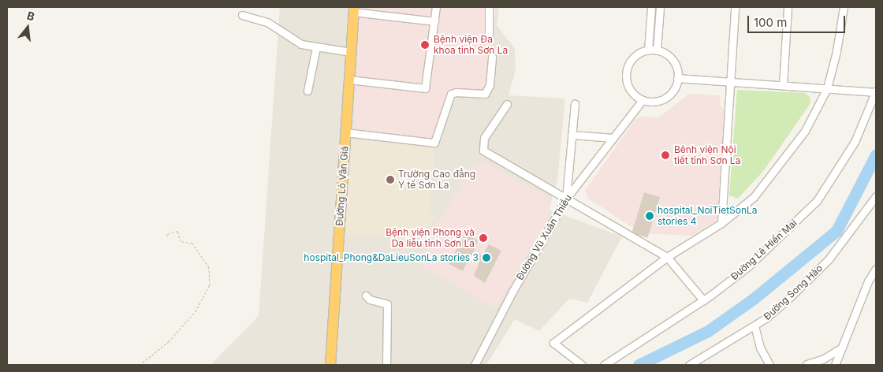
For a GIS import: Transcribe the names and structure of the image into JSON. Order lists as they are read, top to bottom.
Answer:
{
  "streets": {
    "highway": ["Đường Lò Văn Giá"],
    "street": ["Đường Vũ Xuân Thiều", "Đường Lê Hiến Mai", "Đường Song Hào"]
  },
  "places": [
    "Bệnh viện Đa khoa tỉnh Sơn La",
    "Bệnh viện Nội tiết tỉnh Sơn La",
    "Trường Cao đẳng Y tế Sơn La",
    "hospital_NoiTietSonLa stories 4",
    "Bệnh viện Phong và Da liễu tỉnh Sơn La",
    "hospital_Phong&DaLieuSonLa stories 3"
  ],
  "scale_bar": "100 m",
  "north": "top"
}
